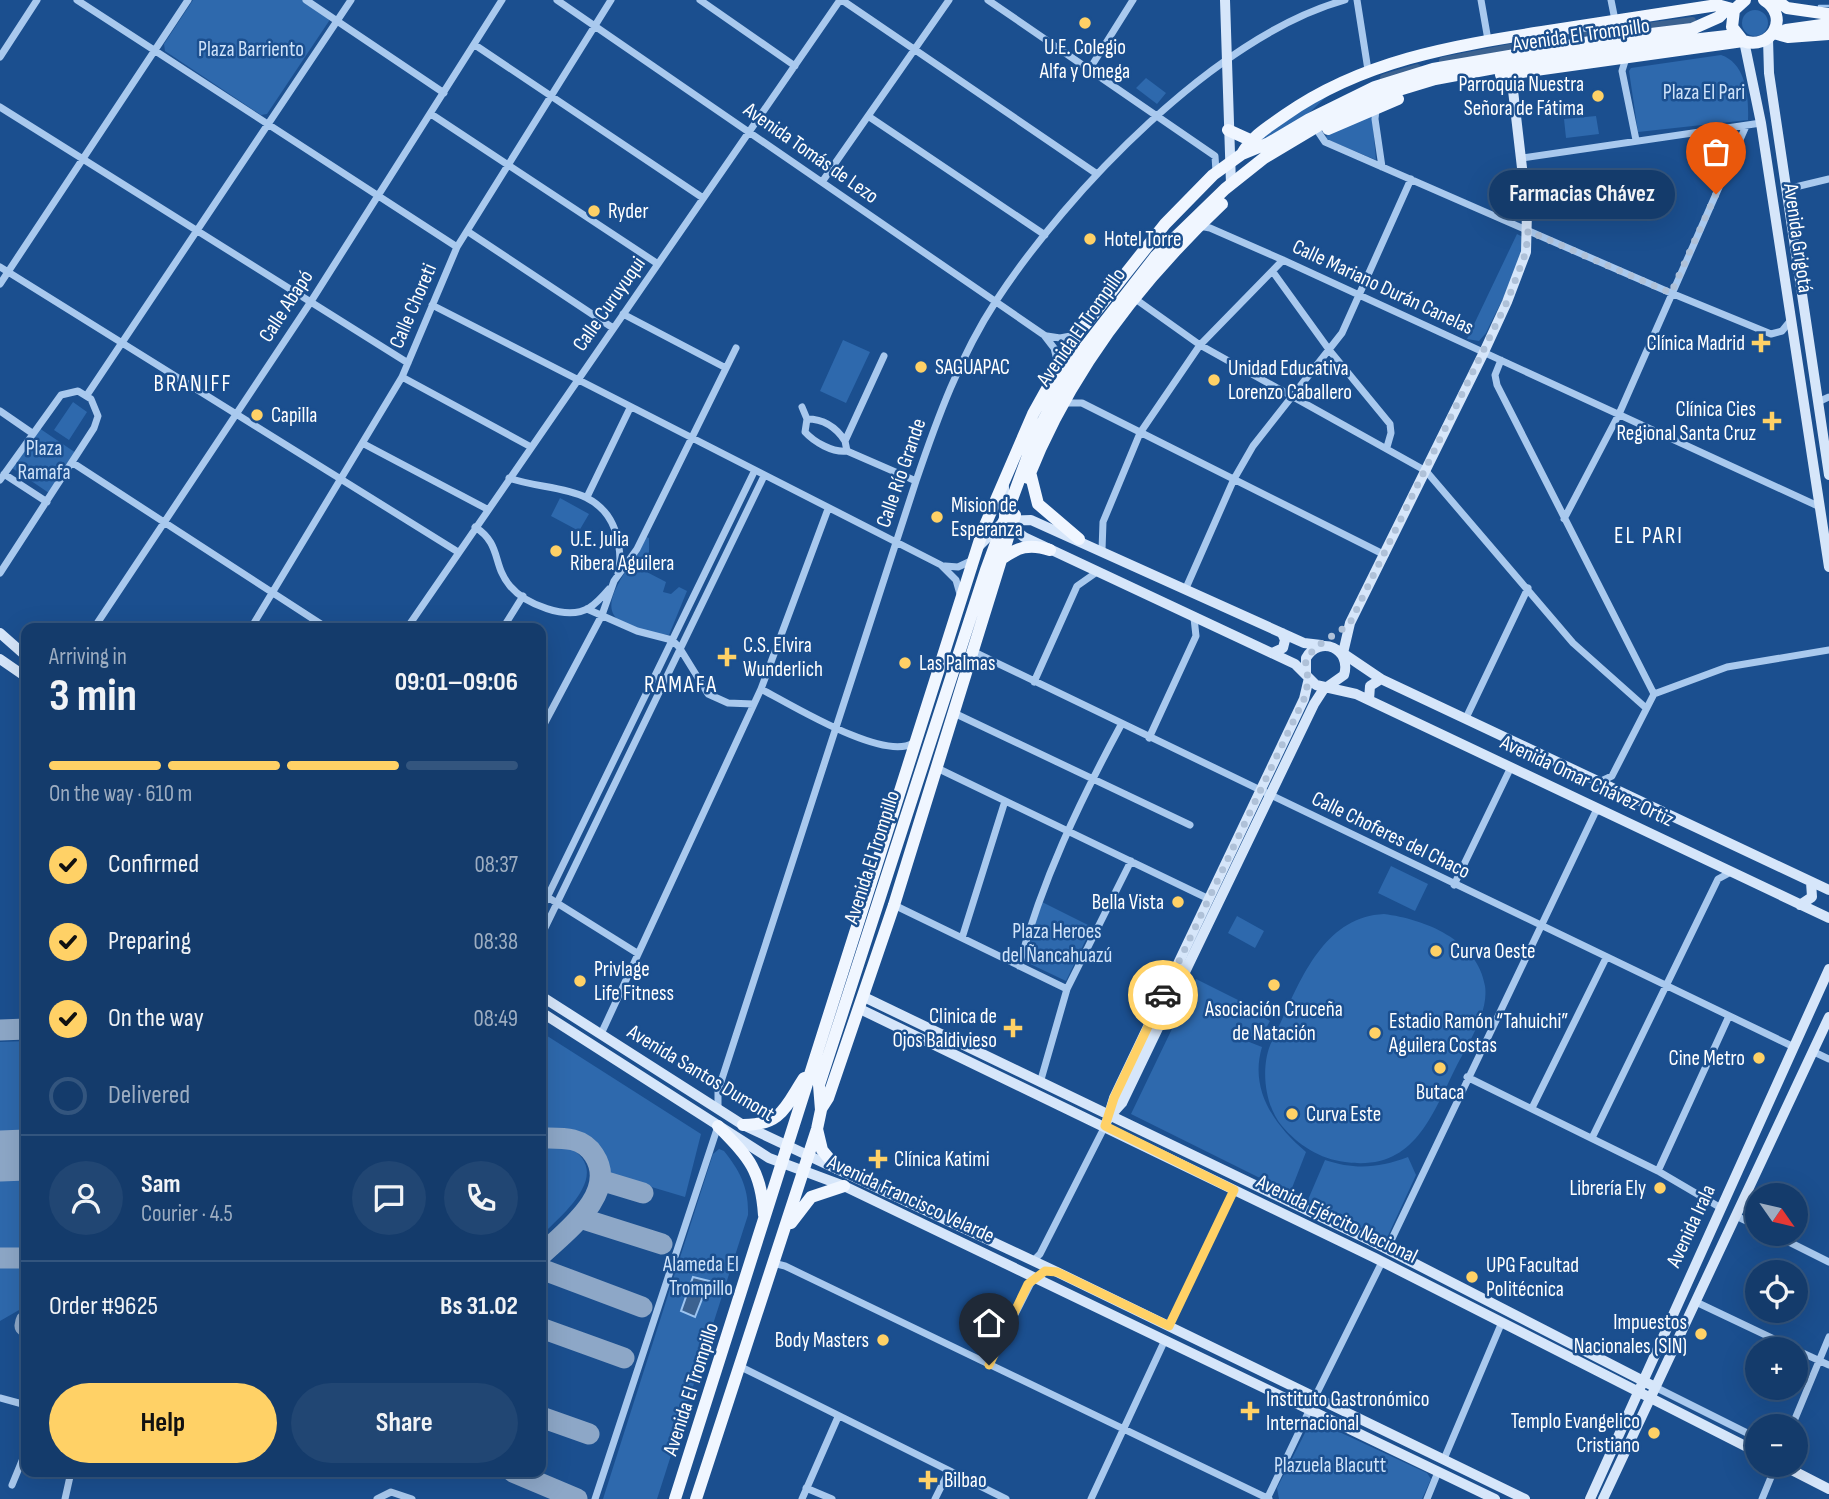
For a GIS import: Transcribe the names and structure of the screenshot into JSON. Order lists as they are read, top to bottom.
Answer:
{
  "streets": {
    "main road": [
      "Avenida El Trompillo",
      "Avenida Grigotá",
      "Avenida Omar Chávez Ortiz",
      "Avenida Santos Dumont",
      "Avenida Francisco Velarde",
      "Avenida Ejército Nacional",
      "Avenida Irala"
    ],
    "street": [
      "Avenida Tomás de Lezo",
      "Calle Mariano Durán Canelas",
      "Calle Curuyuqui",
      "Calle Abapó",
      "Calle Choreti",
      "Calle Río Grande",
      "Calle Choferes del Chaco"
    ]
  },
  "crossings": [
    ["Avenida El Trompillo", "Avenida Tomás de Lezo"],
    ["Avenida El Trompillo", "Avenida Grigotá"],
    ["Avenida El Trompillo", "Calle Mariano Durán Canelas"],
    ["Avenida El Trompillo", "Calle Choferes del Chaco"],
    ["Avenida El Trompillo", "Avenida Santos Dumont"],
    ["Avenida El Trompillo", "Avenida Francisco Velarde"],
    ["Avenida El Trompillo", "Avenida Ejército Nacional"],
    ["Avenida Tomás de Lezo", "Calle Curuyuqui"],
    ["Avenida Tomás de Lezo", "Calle Choreti"],
    ["Avenida Tomás de Lezo", "Calle Río Grande"],
    ["Avenida Grigotá", "Calle Mariano Durán Canelas"],
    ["Calle Río Grande", "Avenida Santos Dumont"],
    ["Calle Choferes del Chaco", "Avenida Irala"],
    ["Avenida Santos Dumont", "Avenida Francisco Velarde"],
    ["Avenida Ejército Nacional", "Avenida Irala"]
  ],
  "districts": ["BRANIFF", "EL PARI", "RAMAFA"],
  "parks": [
    "Plaza Barriento",
    "Plaza El Pari",
    "Plaza Ramafa",
    "Plaza Heroes del Ñancahuazú",
    "Alameda El Trompillo",
    "Plazuela Blacutt"
  ],
  "places": {
    "other": [
      "U.E. Colegio Alfa y Omega",
      "Parroquia Nuestra Señora de Fátima",
      "Farmacias Chávez",
      "Ryder",
      "Hotel Torre",
      "SAGUAPAC",
      "Unidad Educativa Lorenzo Caballero",
      "Capilla",
      "Mision de Esperanza",
      "U.E. Julia Ribera Aguilera",
      "Las Palmas",
      "Bella Vista",
      "Curva Oeste",
      "Privlage Life Fitness",
      "Asociación Cruceña de Natación",
      "Estadio Ramón “Tahuichi” Aguilera Costas",
      "Cine Metro",
      "Butaca",
      "Curva Este",
      "Librería Ely",
      "UPG Facultad Politécnica",
      "Impuestos Nacionales (SIN)",
      "Body Masters",
      "Templo Evangelico Cristiano"
    ],
    "health": [
      "Clínica Madrid",
      "Clínica Cies Regional Santa Cruz",
      "C.S. Elvira Wunderlich",
      "Clinica de Ojos Baldivieso",
      "Clínica Katimi",
      "Instituto Gastronómico Internacional",
      "Bilbao"
    ]
  },
  "north": "bottom right",
  "page": {
    "bubble": "Farmacias Chávez",
    "heading": ["3 min", "Arriving in", "09:01–09:06"],
    "panel": [
      "Sam",
      "Courier · 4.5",
      "Order #9625",
      "Bs 31.02"
    ],
    "bar": "On the way · 610 m",
    "list": [
      ["Confirmed", "08:37"],
      ["Preparing", "08:38"],
      ["On the way", "08:49"],
      "Delivered"
    ],
    "map_buttons": ["+", "−"],
    "buttons": ["Help", "Share"]
  }
}
